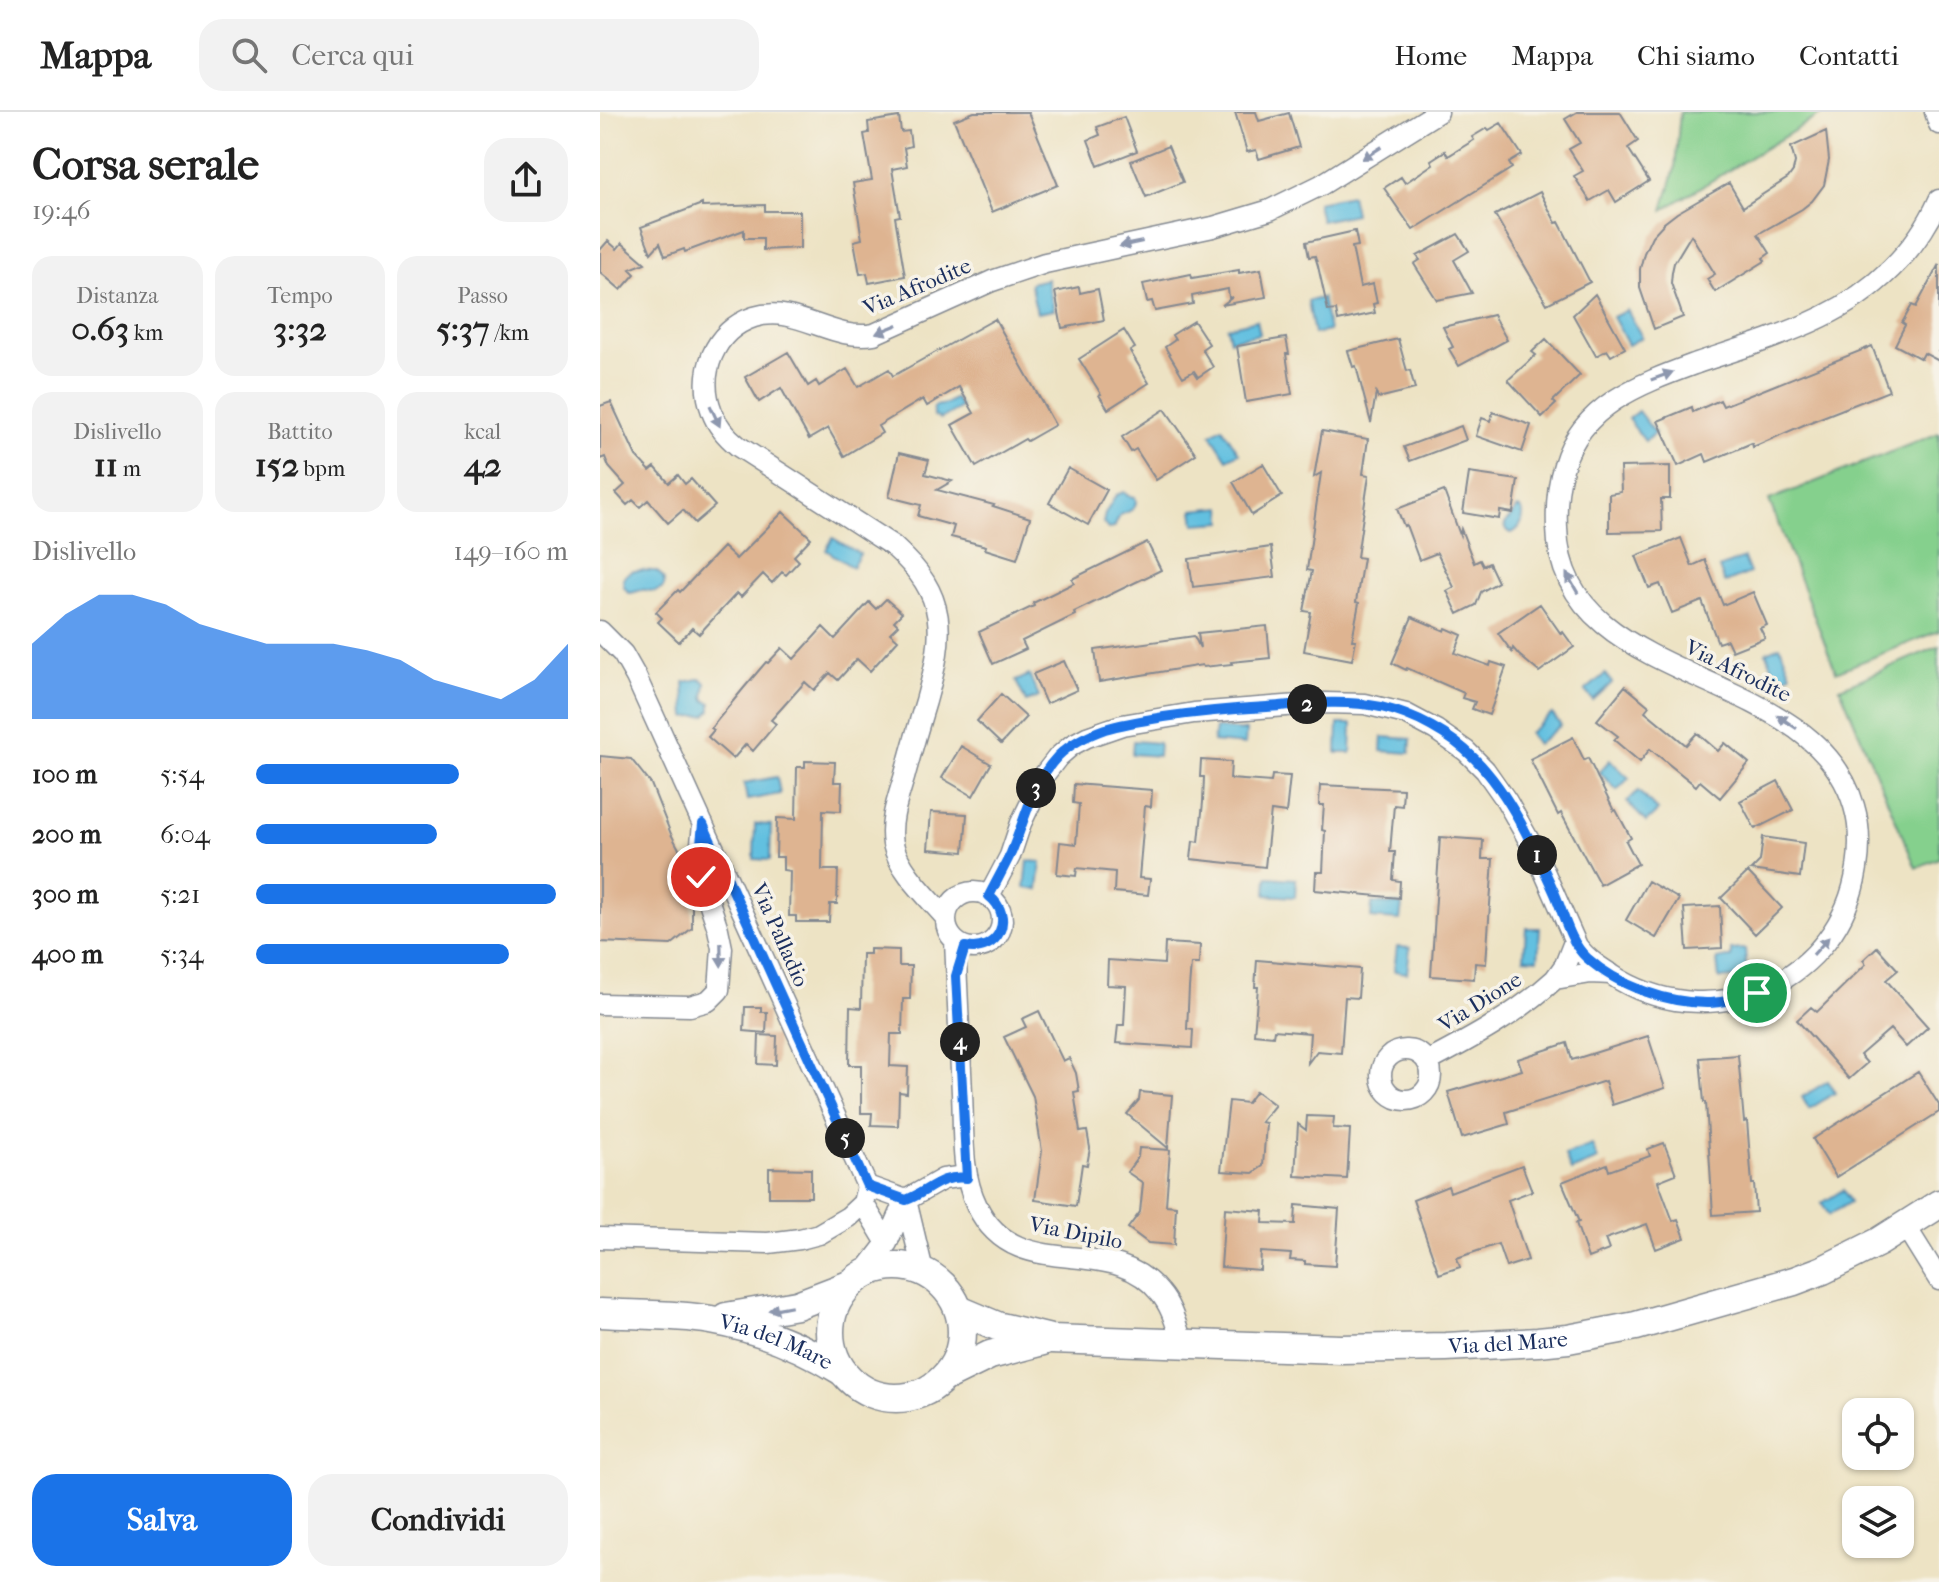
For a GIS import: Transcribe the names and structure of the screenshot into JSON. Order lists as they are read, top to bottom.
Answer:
{
  "streets": {
    "main road": ["Via del Mare"],
    "street": [
      "Via Afrodite",
      "Via Palladio",
      "Via Dione",
      "Via Dipilo"
    ]
  },
  "crossings": [
    ["Via Afrodite", "Via Dione"],
    ["Via Afrodite", "Via Dipilo"],
    ["Via Dipilo", "Via del Mare"]
  ],
  "page": {
    "header": "Mappa",
    "search": "Cerca qui",
    "nav": [
      "Home",
      "Mappa",
      "Chi siamo",
      "Contatti"
    ],
    "heading": ["Corsa serale", "19:46"],
    "stats": [
      ["Distanza", "0.63 km"],
      ["Tempo", "3:32"],
      ["Passo", "5:37 /km"],
      ["Dislivello", "11 m"],
      ["Battito", "152 bpm"],
      ["kcal", "42"]
    ],
    "chart": ["Dislivello", "149–160 m"],
    "pins": [
      "2",
      "3",
      "1",
      "4",
      "5"
    ],
    "list": [
      {
        "name": "100 m",
        "note": "5:54"
      },
      {
        "name": "200 m",
        "note": "6:04"
      },
      {
        "name": "300 m",
        "note": "5:21"
      },
      {
        "name": "400 m",
        "note": "5:34"
      }
    ],
    "buttons": ["Salva", "Condividi"]
  }
}
